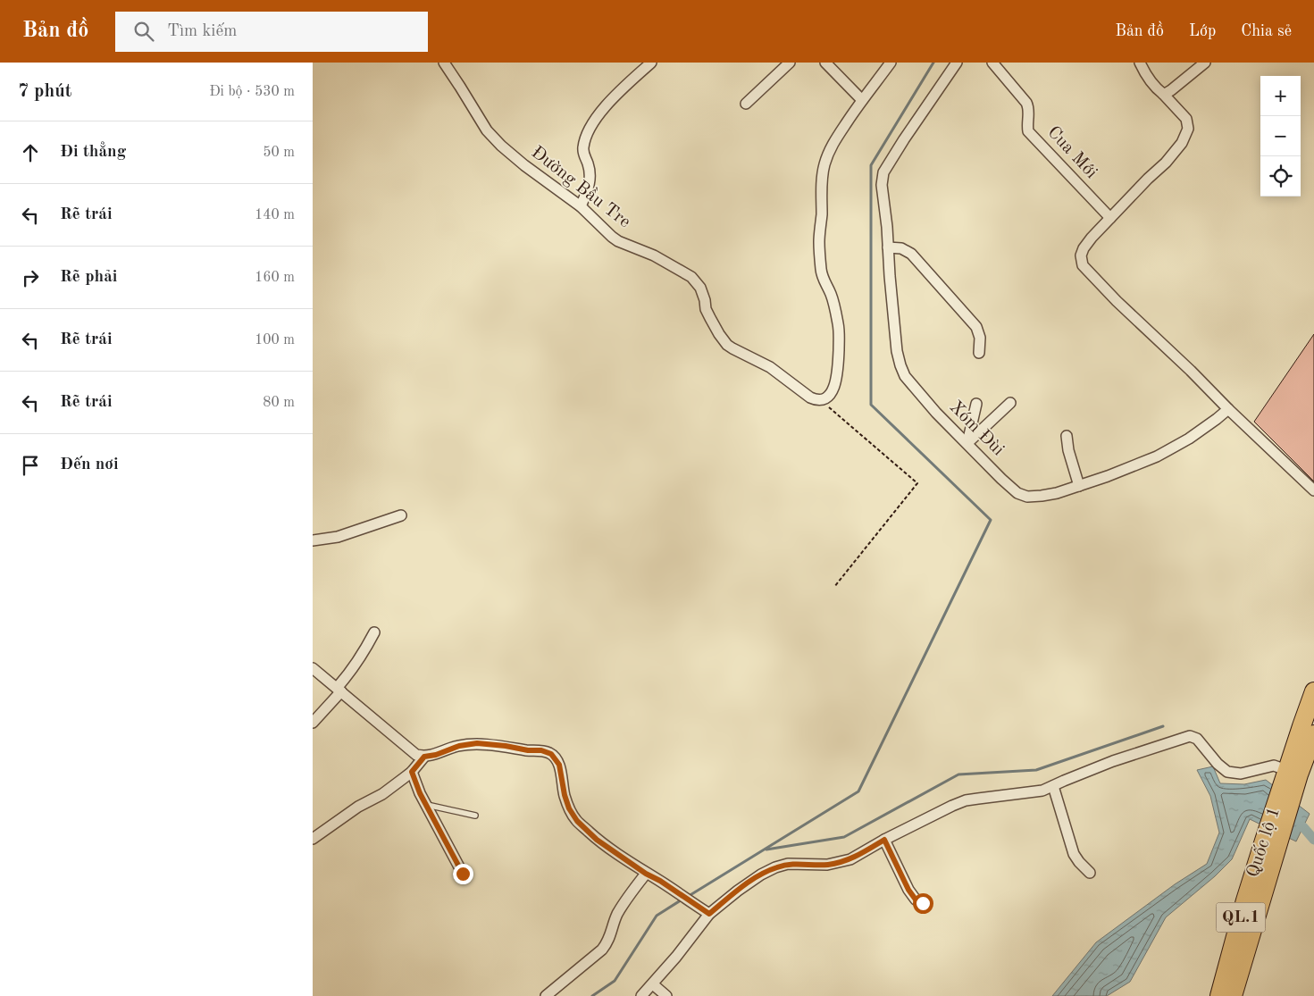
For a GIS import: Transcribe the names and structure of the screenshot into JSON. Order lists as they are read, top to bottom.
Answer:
{
  "streets": {
    "highway": ["Quốc lộ 1", "QL.1"],
    "street": ["Cua Mới", "Đường Bầu Tre", "Xóm Đùi"]
  },
  "page": {
    "header": "Bản đồ",
    "search": "Tìm kiếm",
    "nav": ["Bản đồ", "Lớp", "Chia sẻ"],
    "heading": ["7 phút", "Đi bộ · 530 m"],
    "map_buttons": ["+", "−"],
    "list": [
      ["Đi thẳng", "50 m"],
      ["Rẽ trái", "140 m"],
      ["Rẽ phải", "160 m"],
      ["Rẽ trái", "100 m"],
      ["Rẽ trái", "80 m"],
      "Đến nơi"
    ]
  }
}
